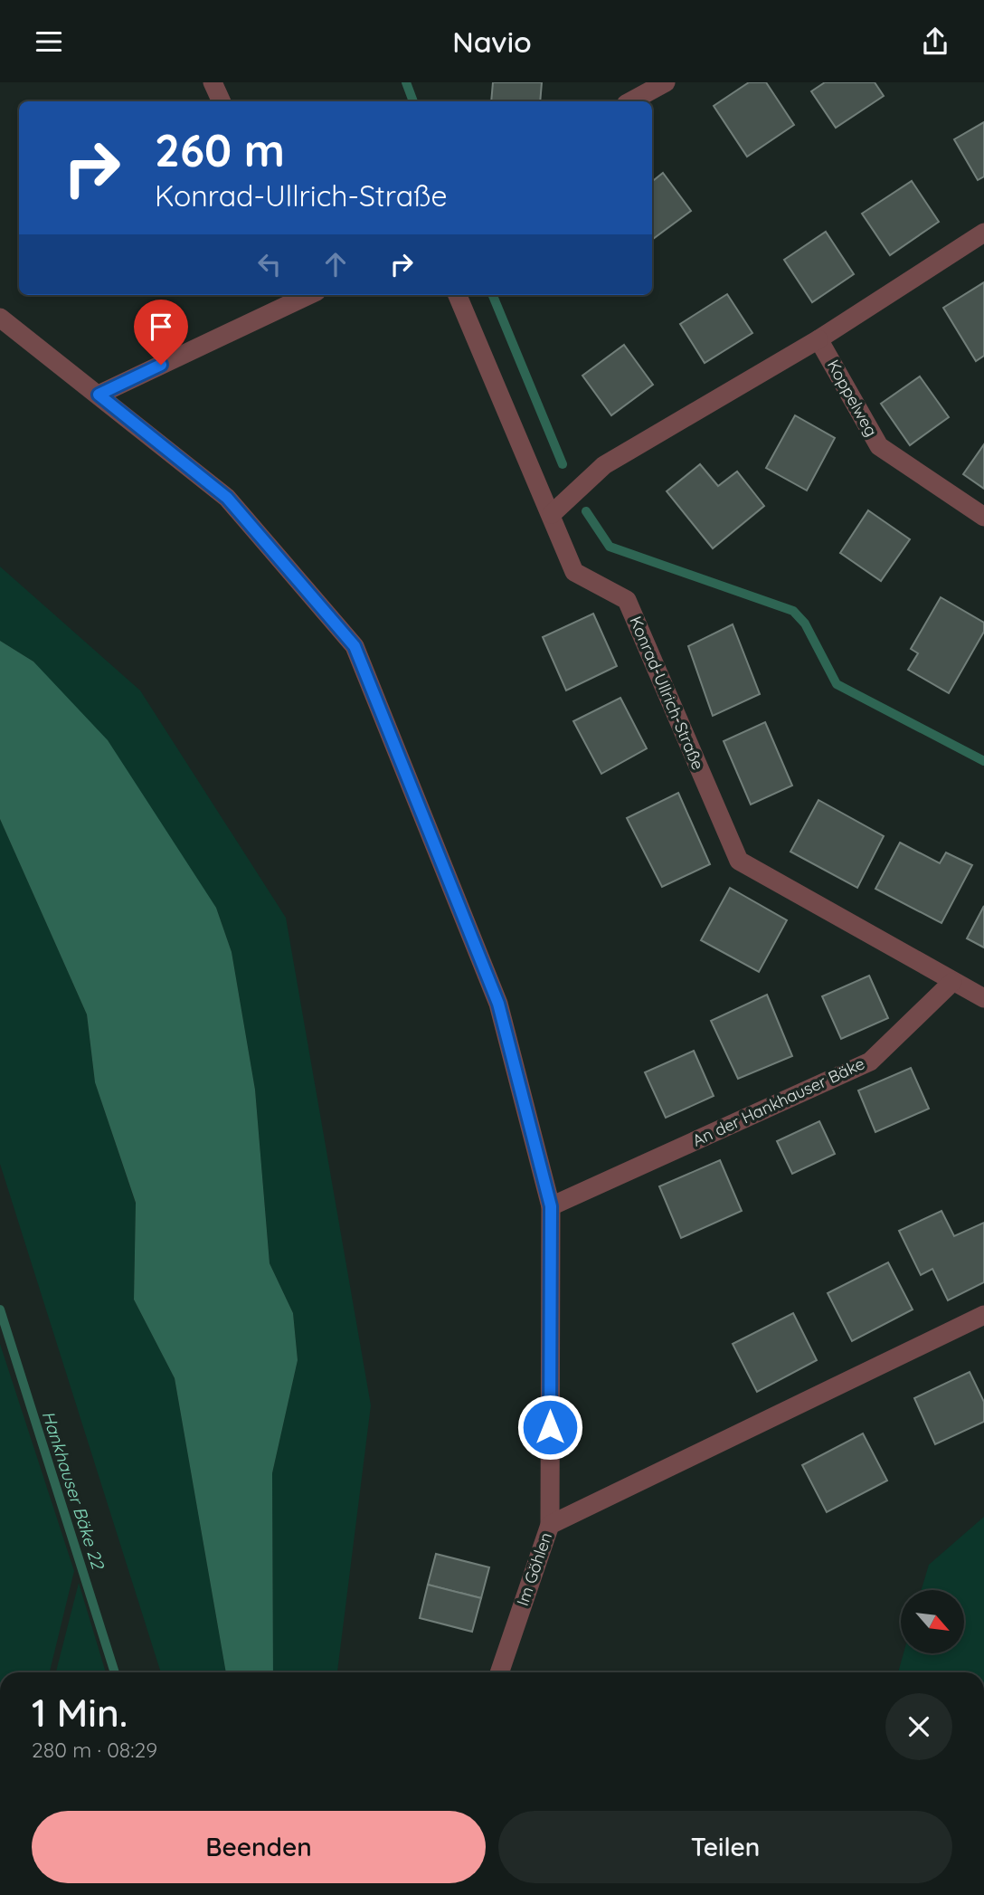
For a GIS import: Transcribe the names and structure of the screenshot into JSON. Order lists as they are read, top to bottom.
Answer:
{
  "streets": {
    "street": [
      "Koppelweg",
      "Konrad-Ullrich-Straße",
      "An der Hankhauser Bäke",
      "Im Göhlen"
    ]
  },
  "crossings": [
    ["Konrad-Ullrich-Straße", "An der Hankhauser Bäke"],
    ["An der Hankhauser Bäke", "Im Göhlen"]
  ],
  "water": ["Hankhauser Bäke 22"],
  "north": "bottom right",
  "page": {
    "header": "Navio",
    "turn": ["260 m", "Konrad-Ullrich-Straße"],
    "heading": ["1 Min.", "280 m · 08:29"],
    "buttons": ["Beenden", "Teilen"]
  }
}
